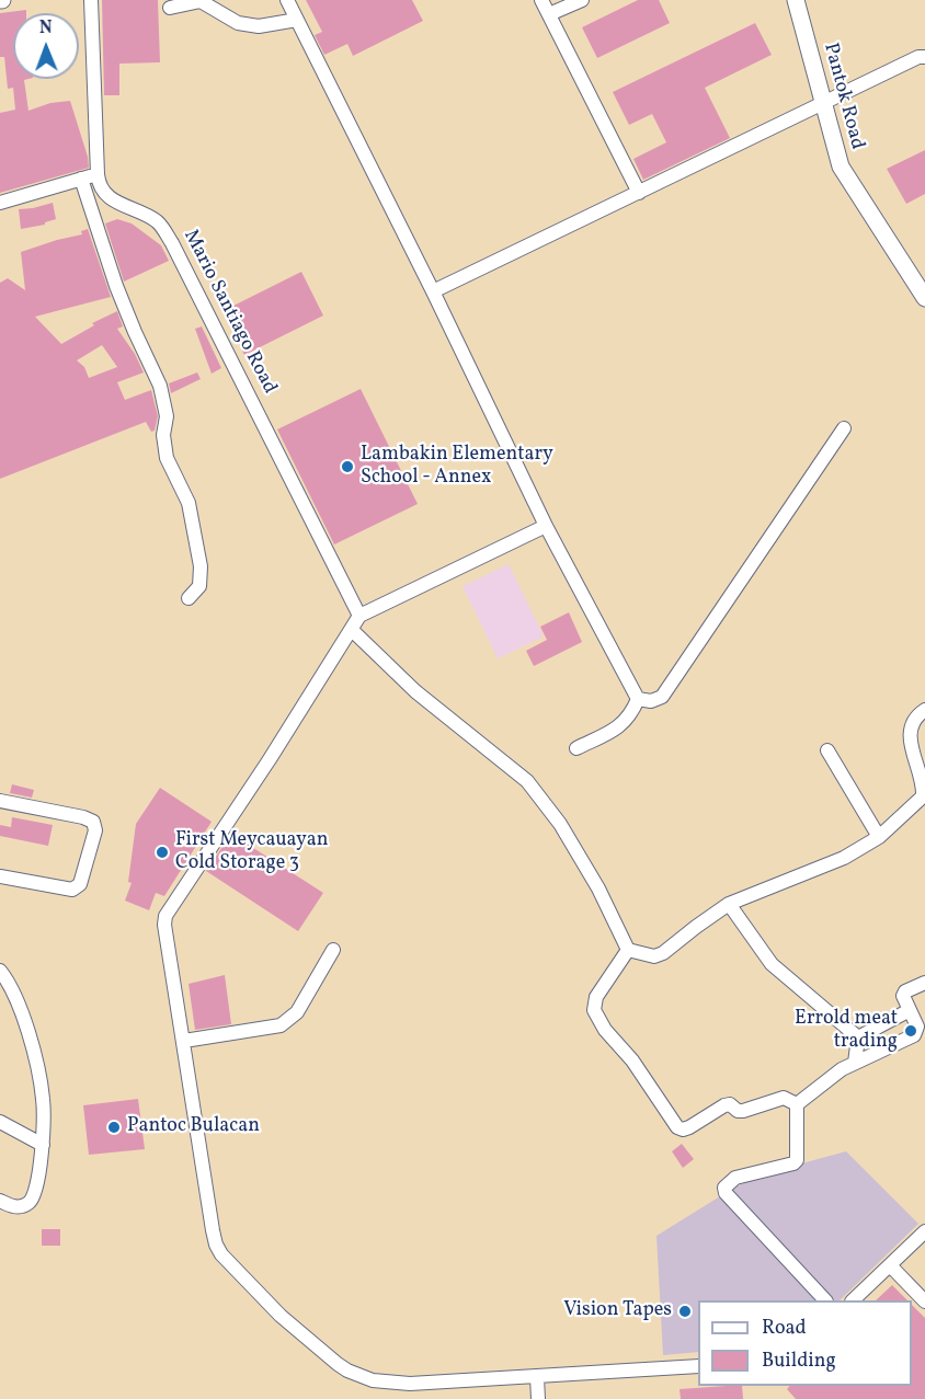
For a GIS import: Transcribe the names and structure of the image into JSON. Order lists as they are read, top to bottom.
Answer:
{
  "streets": {
    "main road": ["Pantok Road"],
    "street": ["Mario Santiago Road"]
  },
  "places": [
    "Lambakin Elementary School - Annex",
    "First Meycauayan Cold Storage 3",
    "Errold meat trading",
    "Pantoc Bulacan",
    "Vision Tapes"
  ],
  "legend": ["Road", "Building"],
  "north": "top"
}
